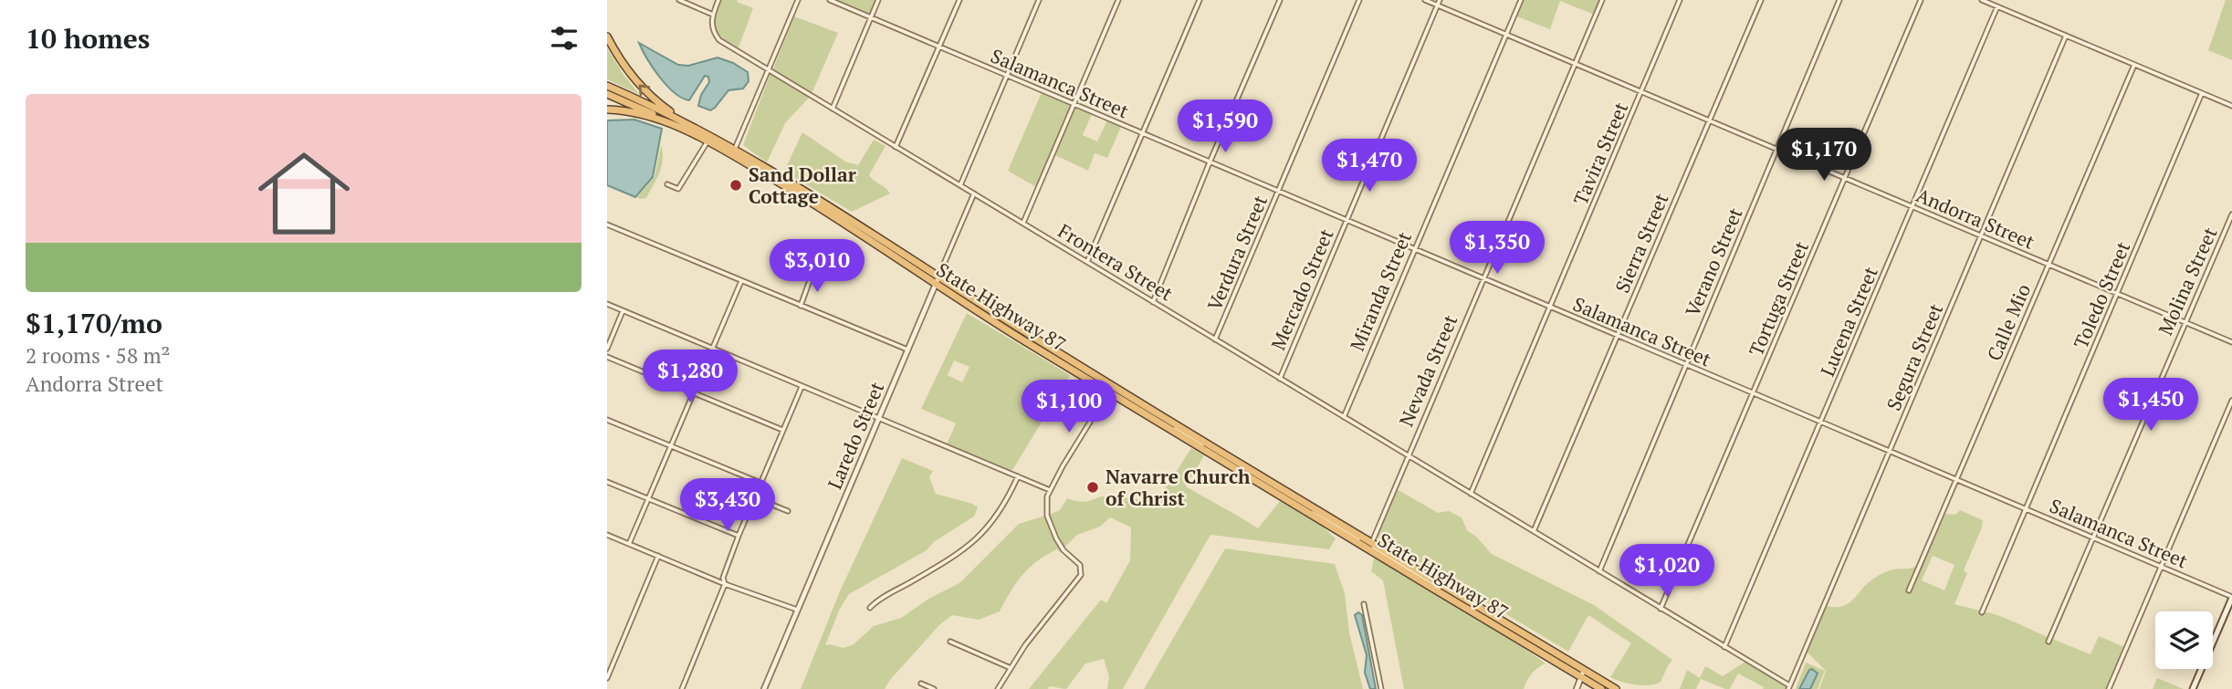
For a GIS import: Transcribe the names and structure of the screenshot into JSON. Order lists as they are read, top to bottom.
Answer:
{
  "streets": {
    "highway": ["State Highway 87"],
    "street": [
      "Salamanca Street",
      "Tavira Street",
      "Andorra Street",
      "Sierra Street",
      "Verdura Street",
      "Frontera Street",
      "Verano Street",
      "Molina Street",
      "Mercado Street",
      "Miranda Street",
      "Toledo Street",
      "Tortuga Street",
      "Lucena Street",
      "Calle Mio",
      "Segura Street",
      "Nevada Street",
      "Laredo Street"
    ]
  },
  "crossings": [
    ["Salamanca Street", "Tavira Street"],
    ["Salamanca Street", "Sierra Street"],
    ["Salamanca Street", "Verdura Street"],
    ["Salamanca Street", "Verano Street"],
    ["Salamanca Street", "Molina Street"],
    ["Salamanca Street", "Mercado Street"],
    ["Salamanca Street", "Miranda Street"],
    ["Salamanca Street", "Toledo Street"],
    ["Salamanca Street", "Tortuga Street"],
    ["Salamanca Street", "Lucena Street"],
    ["Salamanca Street", "Calle Mio"],
    ["Salamanca Street", "Segura Street"],
    ["Salamanca Street", "Nevada Street"],
    ["Tavira Street", "Andorra Street"],
    ["Tavira Street", "Frontera Street"],
    ["Andorra Street", "Sierra Street"],
    ["Andorra Street", "Verano Street"],
    ["Andorra Street", "Molina Street"],
    ["Andorra Street", "Mercado Street"],
    ["Andorra Street", "Miranda Street"],
    ["Andorra Street", "Toledo Street"],
    ["Andorra Street", "Tortuga Street"],
    ["Andorra Street", "Lucena Street"],
    ["Andorra Street", "Calle Mio"],
    ["Andorra Street", "Segura Street"],
    ["Andorra Street", "Nevada Street"],
    ["Sierra Street", "Frontera Street"],
    ["Verdura Street", "Frontera Street"],
    ["Frontera Street", "Verano Street"],
    ["Frontera Street", "Mercado Street"],
    ["Frontera Street", "Miranda Street"],
    ["Frontera Street", "Tortuga Street"],
    ["Frontera Street", "Lucena Street"],
    ["Frontera Street", "Segura Street"],
    ["Frontera Street", "Nevada Street"],
    ["Frontera Street", "Laredo Street"],
    ["State Highway 87", "Laredo Street"]
  ],
  "places": ["Sand Dollar Cottage", "Navarre Church of Christ"],
  "page": {
    "heading": "10 homes",
    "list": [
      {
        "name": "$1,170/mo",
        "note": "2 rooms · 58 m² · Andorra Street"
      }
    ],
    "price": [
      "$1,590",
      "$1,170",
      "$1,470",
      "$1,350",
      "$3,010",
      "$1,280",
      "$1,450",
      "$1,100",
      "$3,430",
      "$1,020"
    ]
  }
}
